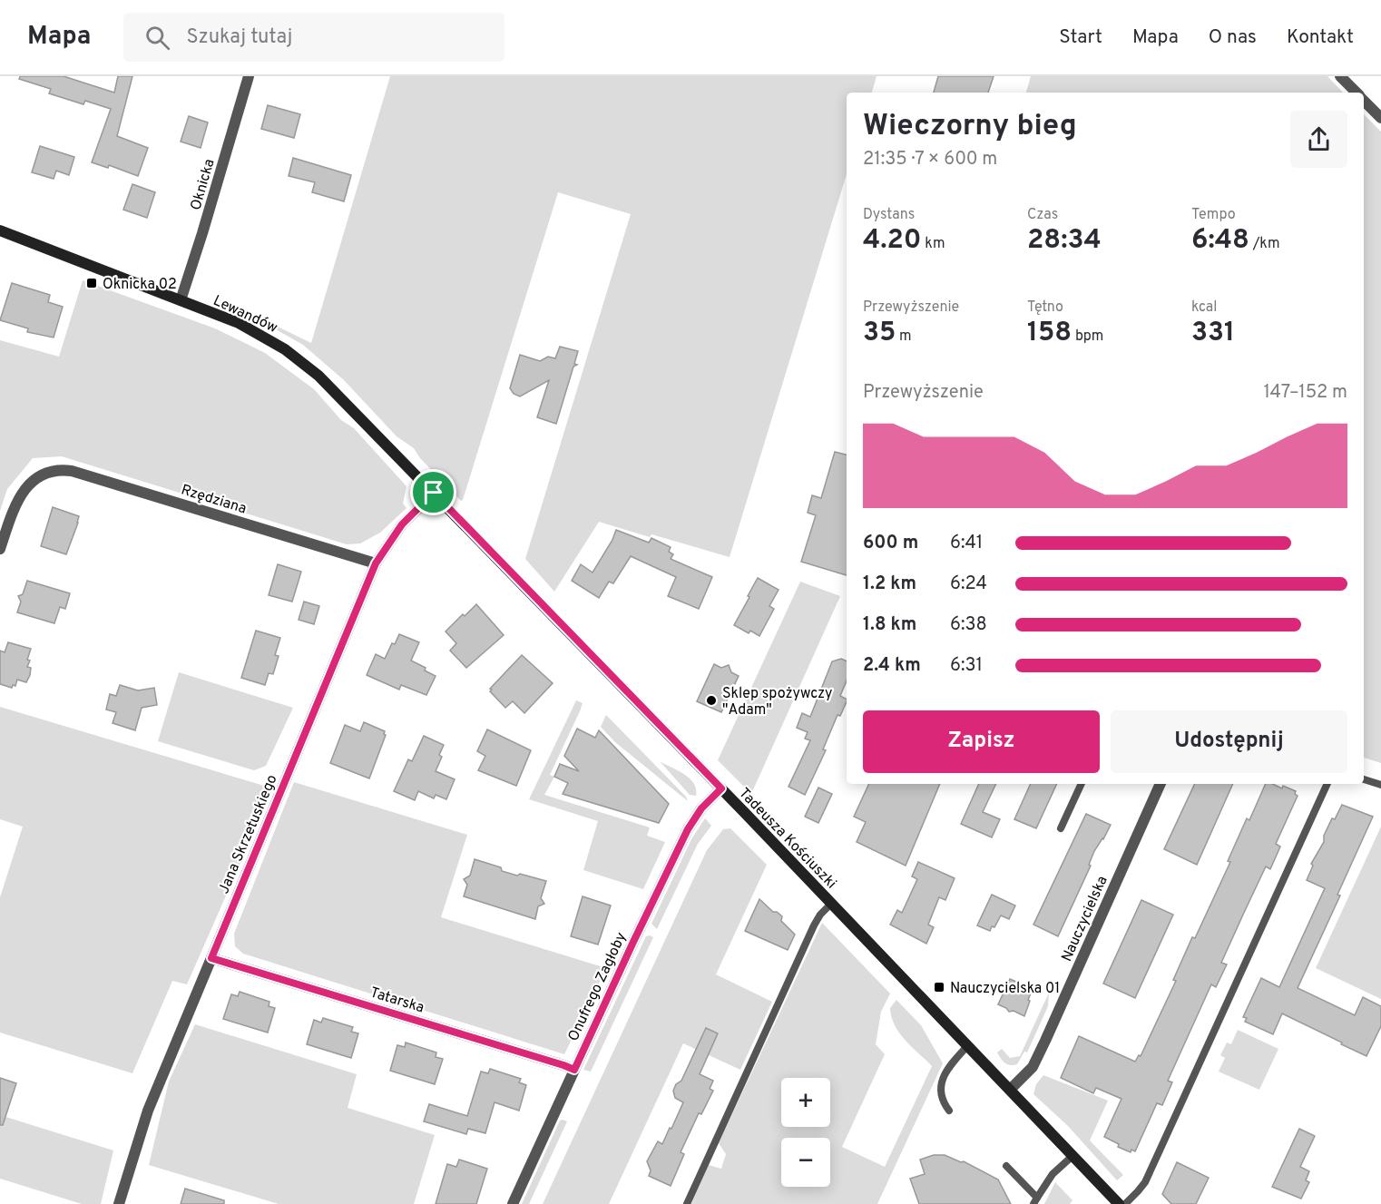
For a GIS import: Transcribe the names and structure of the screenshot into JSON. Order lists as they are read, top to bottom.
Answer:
{
  "streets": {
    "street": [
      "Oknicka",
      "Lewandów",
      "Rzędziana",
      "Jana Skrzetuskiego",
      "Tadeusza Kościuszki",
      "Nauczycielska",
      "Onufrego Zagłoby",
      "Tatarska"
    ]
  },
  "crossings": [
    ["Oknicka", "Lewandów"],
    ["Lewandów", "Jana Skrzetuskiego"],
    ["Lewandów", "Tadeusza Kościuszki"],
    ["Rzędziana", "Jana Skrzetuskiego"],
    ["Jana Skrzetuskiego", "Tadeusza Kościuszki"],
    ["Jana Skrzetuskiego", "Tatarska"],
    ["Tadeusza Kościuszki", "Nauczycielska"],
    ["Tadeusza Kościuszki", "Onufrego Zagłoby"],
    ["Onufrego Zagłoby", "Tatarska"]
  ],
  "places": {
    "transit": ["Oknicka 02", "Nauczycielska 01"],
    "other": ["Sklep spożywczy \"Adam\""]
  },
  "page": {
    "header": "Mapa",
    "search": "Szukaj tutaj",
    "nav": [
      "Start",
      "Mapa",
      "O nas",
      "Kontakt"
    ],
    "heading": ["Wieczorny bieg", "21:35 · 7 × 600 m"],
    "stats": [
      ["Dystans", "4.20 km"],
      ["Czas", "28:34"],
      ["Tempo", "6:48 /km"],
      ["Przewyższenie", "35 m"],
      ["Tętno", "158 bpm"],
      ["kcal", "331"]
    ],
    "chart": ["Przewyższenie", "147–152 m"],
    "list": [
      {
        "name": "600 m",
        "note": "6:41"
      },
      {
        "name": "1.2 km",
        "note": "6:24"
      },
      {
        "name": "1.8 km",
        "note": "6:38"
      },
      {
        "name": "2.4 km",
        "note": "6:31"
      }
    ],
    "buttons": ["Zapisz", "Udostępnij"],
    "map_buttons": ["+", "−"]
  }
}
